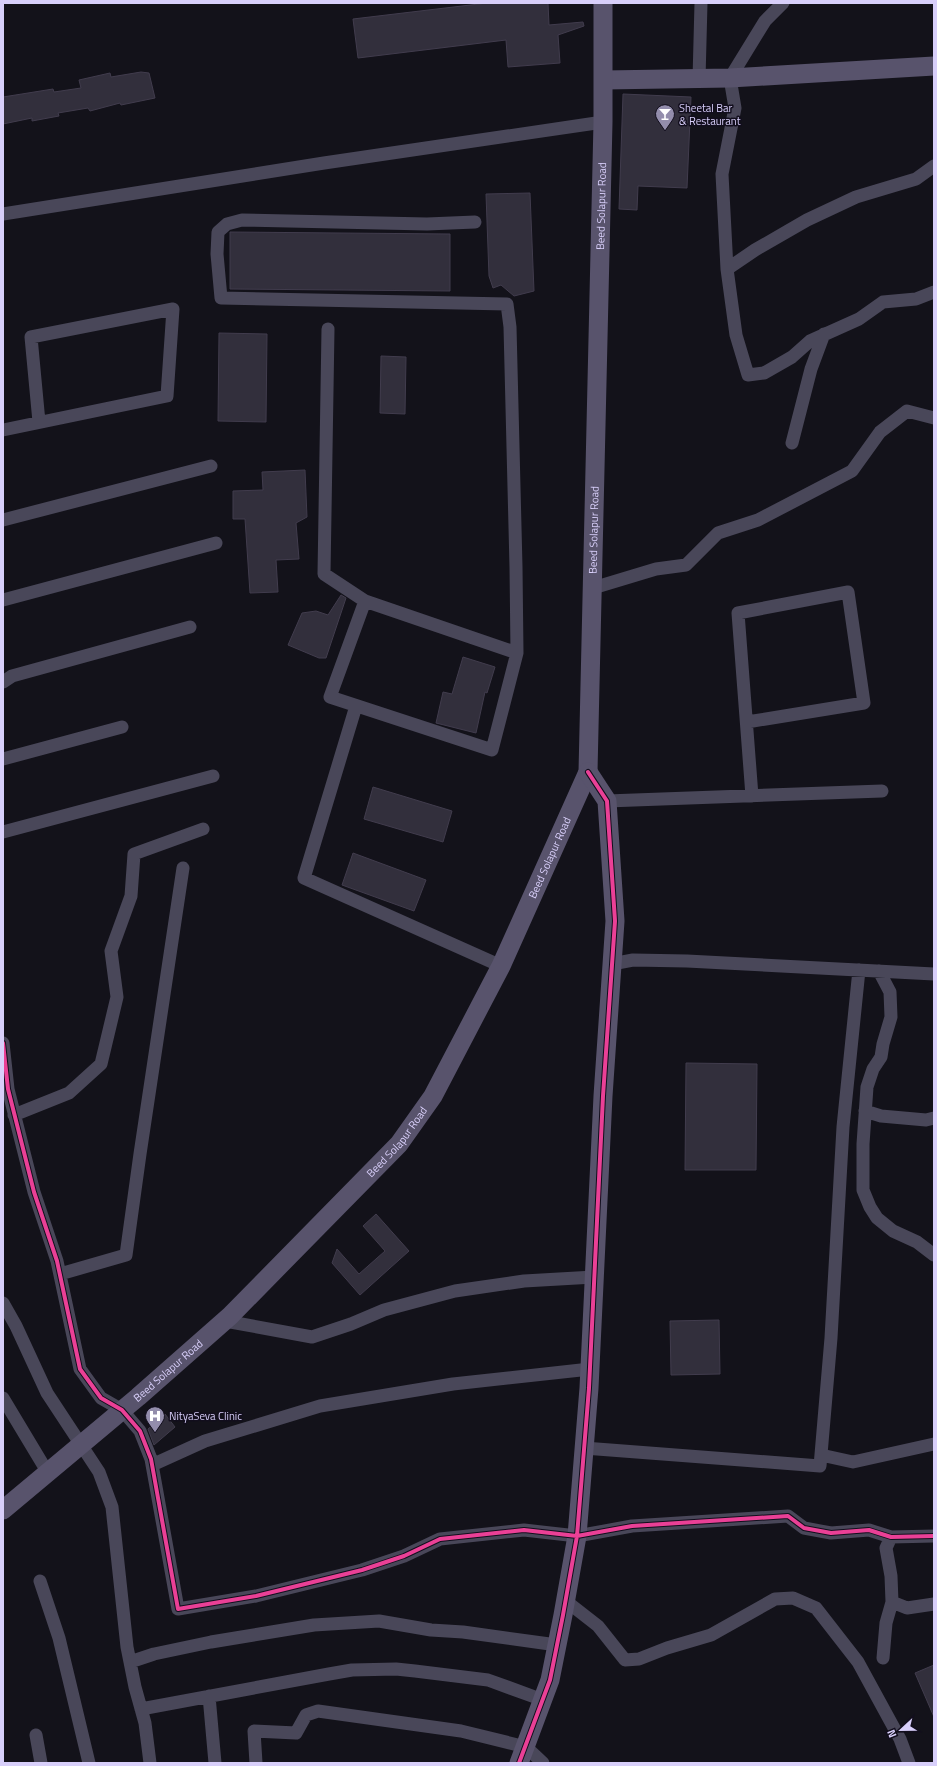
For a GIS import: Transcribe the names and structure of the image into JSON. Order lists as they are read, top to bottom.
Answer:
{
  "streets": {
    "main road": ["Beed Solapur Road"]
  },
  "places": {
    "bar": ["Sheetal Bar & Restaurant"],
    "hospital": ["NityaSeva Clinic"]
  },
  "north": "left"
}
